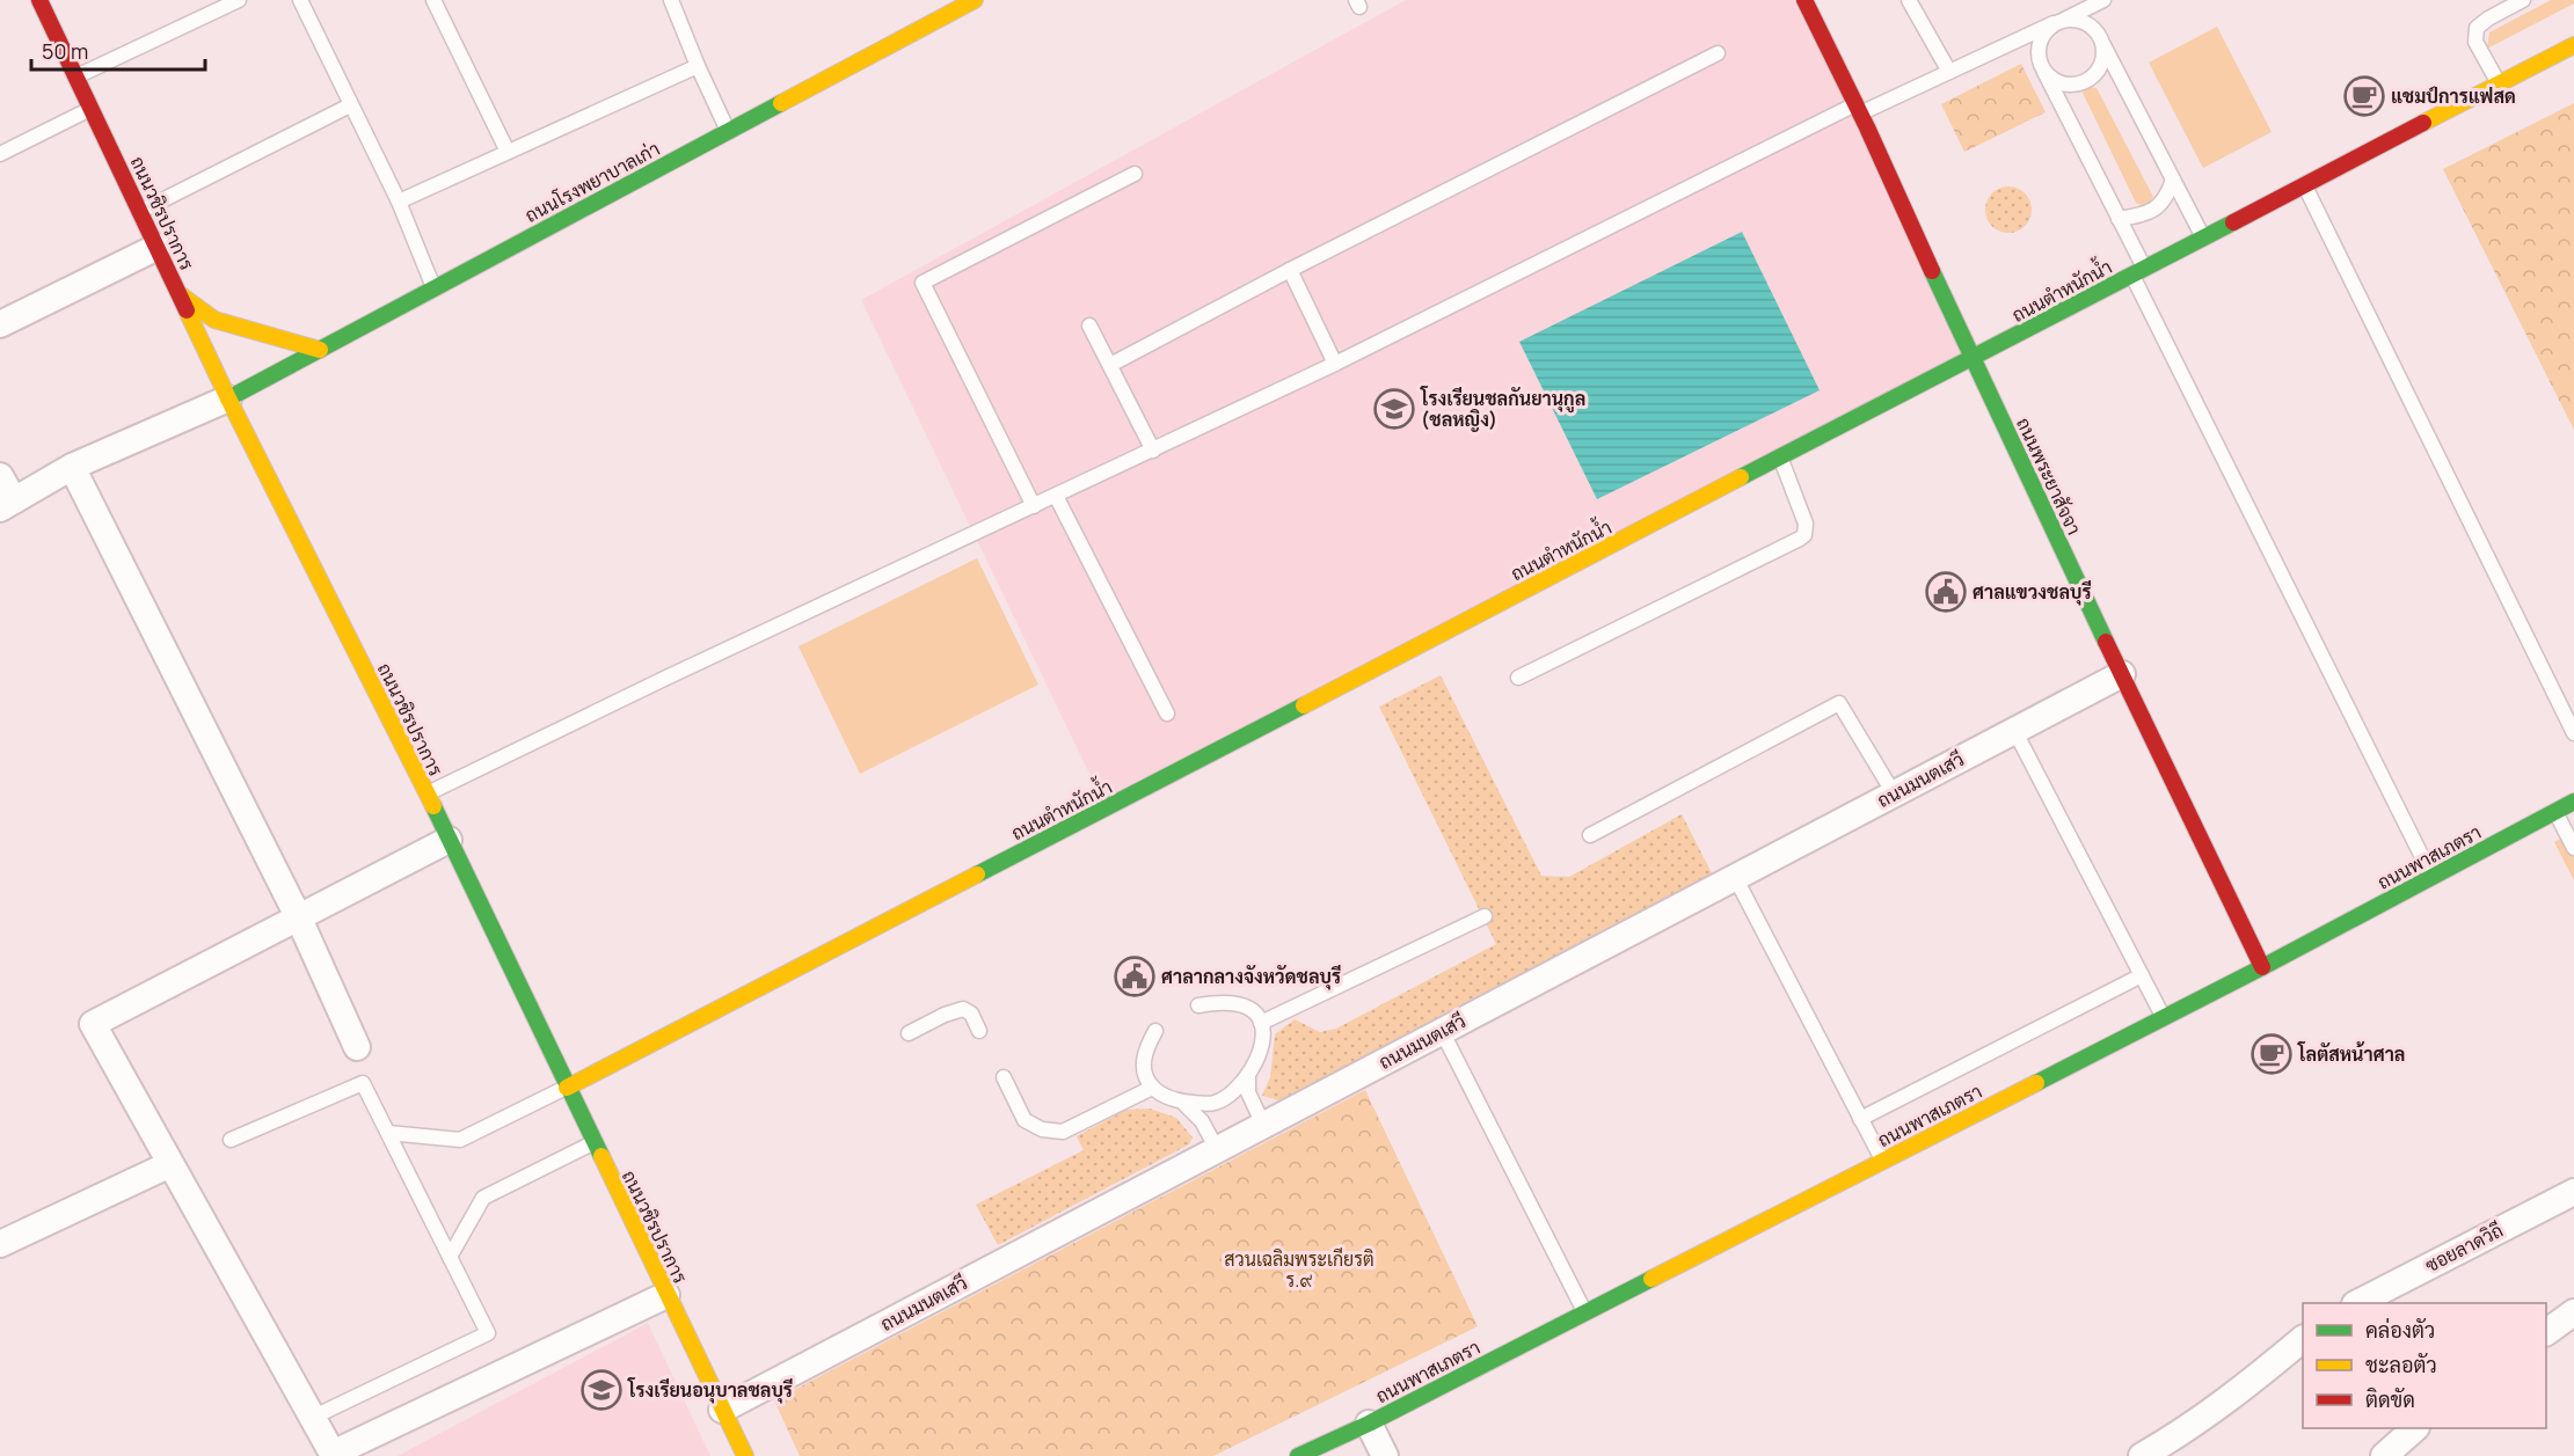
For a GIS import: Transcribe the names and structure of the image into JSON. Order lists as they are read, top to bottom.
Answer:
{
  "streets": {
    "street": [
      "ถนนโรงพยาบาลเก่า",
      "ถนนวชิรปราการ",
      "ถนนตำหนักน้ำ",
      "ถนนพระยาสัจจา",
      "ถนนมนตเสวี",
      "ถนนพาสเภตรา",
      "ซอยลาดวิถี"
    ]
  },
  "crossings": [
    ["ถนนโรงพยาบาลเก่า", "ถนนวชิรปราการ"],
    ["ถนนวชิรปราการ", "ถนนตำหนักน้ำ"],
    ["ถนนวชิรปราการ", "ถนนมนตเสวี"],
    ["ถนนตำหนักน้ำ", "ถนนพระยาสัจจา"],
    ["ถนนพระยาสัจจา", "ถนนมนตเสวี"],
    ["ถนนพระยาสัจจา", "ถนนพาสเภตรา"]
  ],
  "parks": ["สวนเฉลิมพระเกียรติ ร.๙"],
  "places": {
    "cafe": ["แชมป์การแฟสด", "โลตัสหน้าศาล"],
    "school or university": ["โรงเรียนชลกันยานุกูล (ชลหญิง)", "โรงเรียนอนุบาลชลบุรี"],
    "public building": ["ศาลแขวงชลบุรี", "ศาลากลางจังหวัดชลบุรี"]
  },
  "legend": ["คล่องตัว", "ชะลอตัว", "ติดขัด"],
  "scale_bar": "50 m"
}
